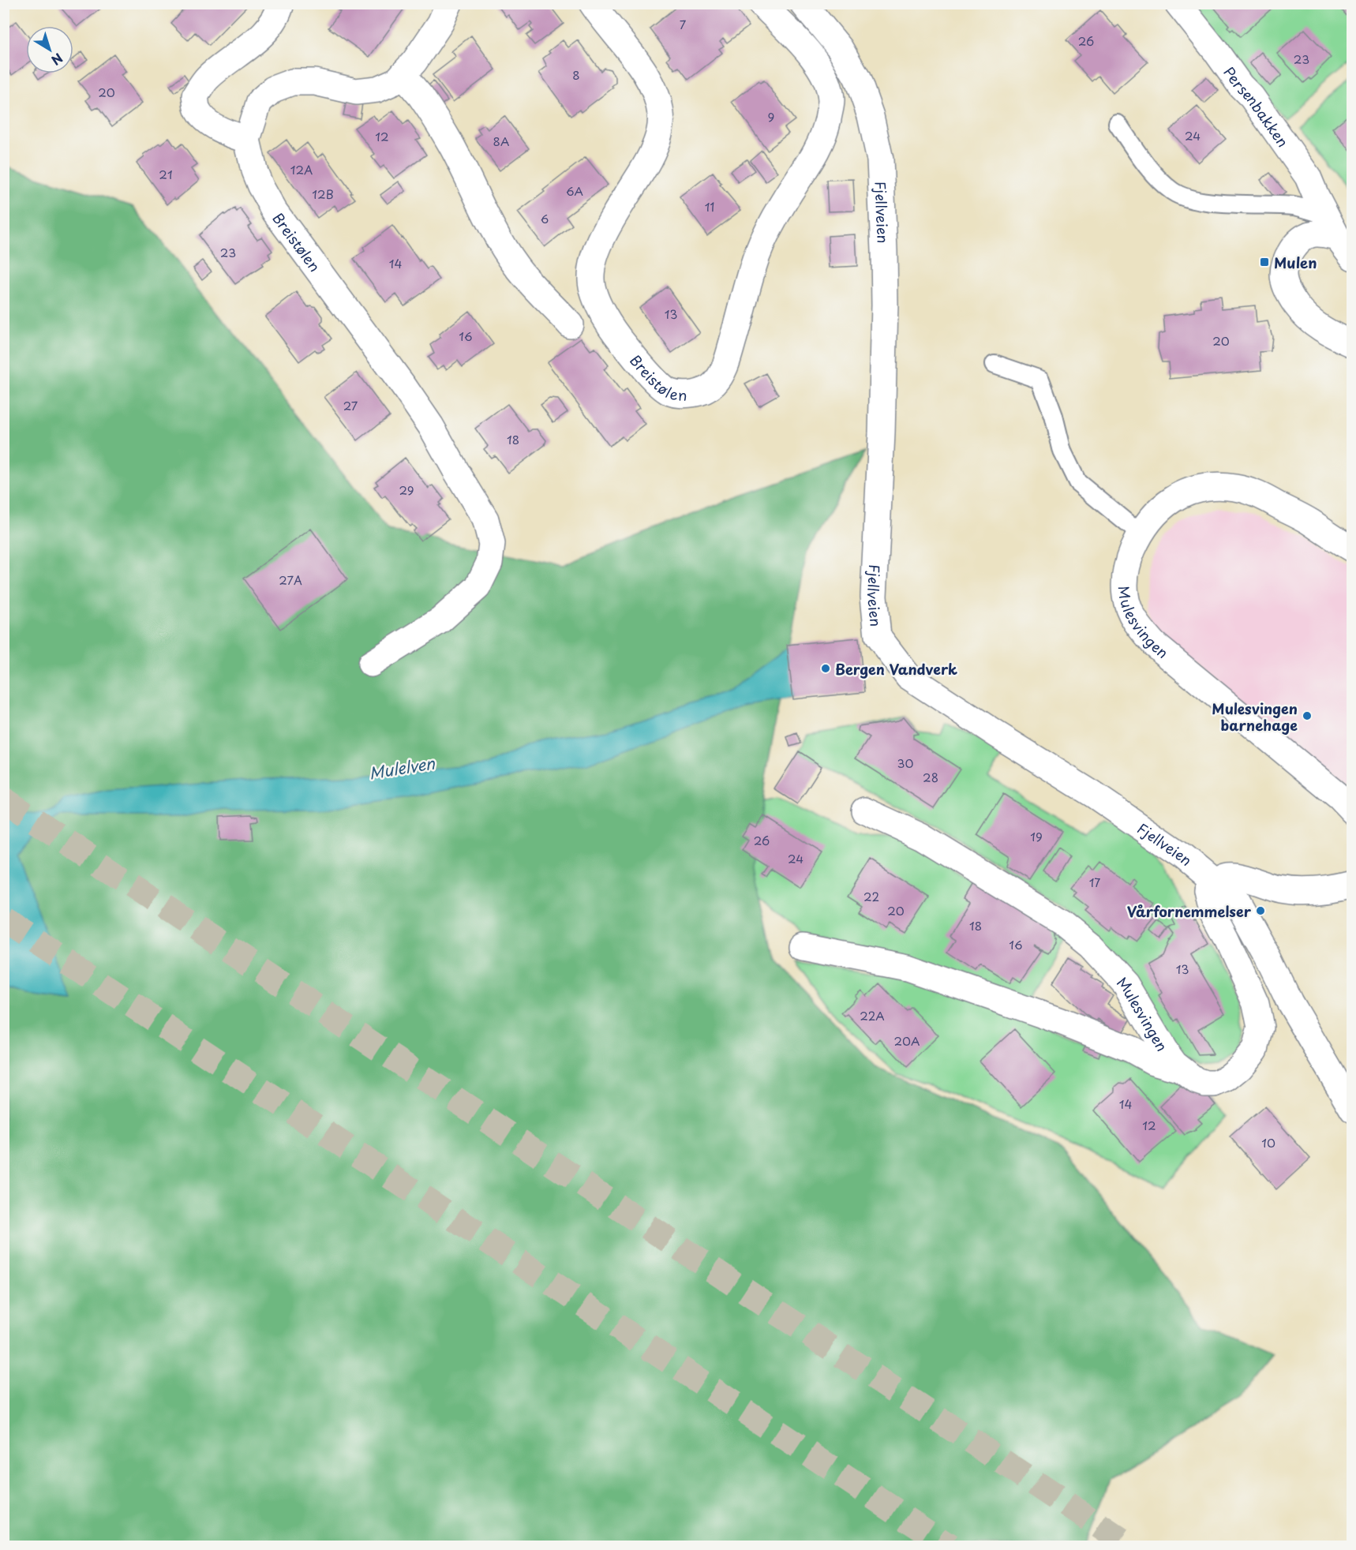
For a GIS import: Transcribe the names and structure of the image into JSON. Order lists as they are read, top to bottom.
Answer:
{
  "streets": {
    "street": [
      "Persenbakken",
      "Fjellveien",
      "Breistølen",
      "Mulesvingen"
    ]
  },
  "crossings": [
    ["Fjellveien", "Mulesvingen"]
  ],
  "water": ["Mulelven"],
  "places": {
    "transit": ["Mulen"],
    "other": ["Bergen Vandverk", "Mulesvingen barnehage", "Vårfornemmelser"]
  },
  "house_numbers": [
    "7",
    "26",
    "23",
    "8",
    "20",
    "9",
    "24",
    "12",
    "8A",
    "12A",
    "21",
    "6A",
    "12B",
    "11",
    "6",
    "23",
    "14",
    "13",
    "16",
    "20",
    "27",
    "18",
    "29",
    "27A",
    "30",
    "28",
    "19",
    "26",
    "24",
    "17",
    "22",
    "20",
    "18",
    "16",
    "13",
    "22A",
    "20A",
    "14",
    "12",
    "10"
  ],
  "north": "bottom right"
}
